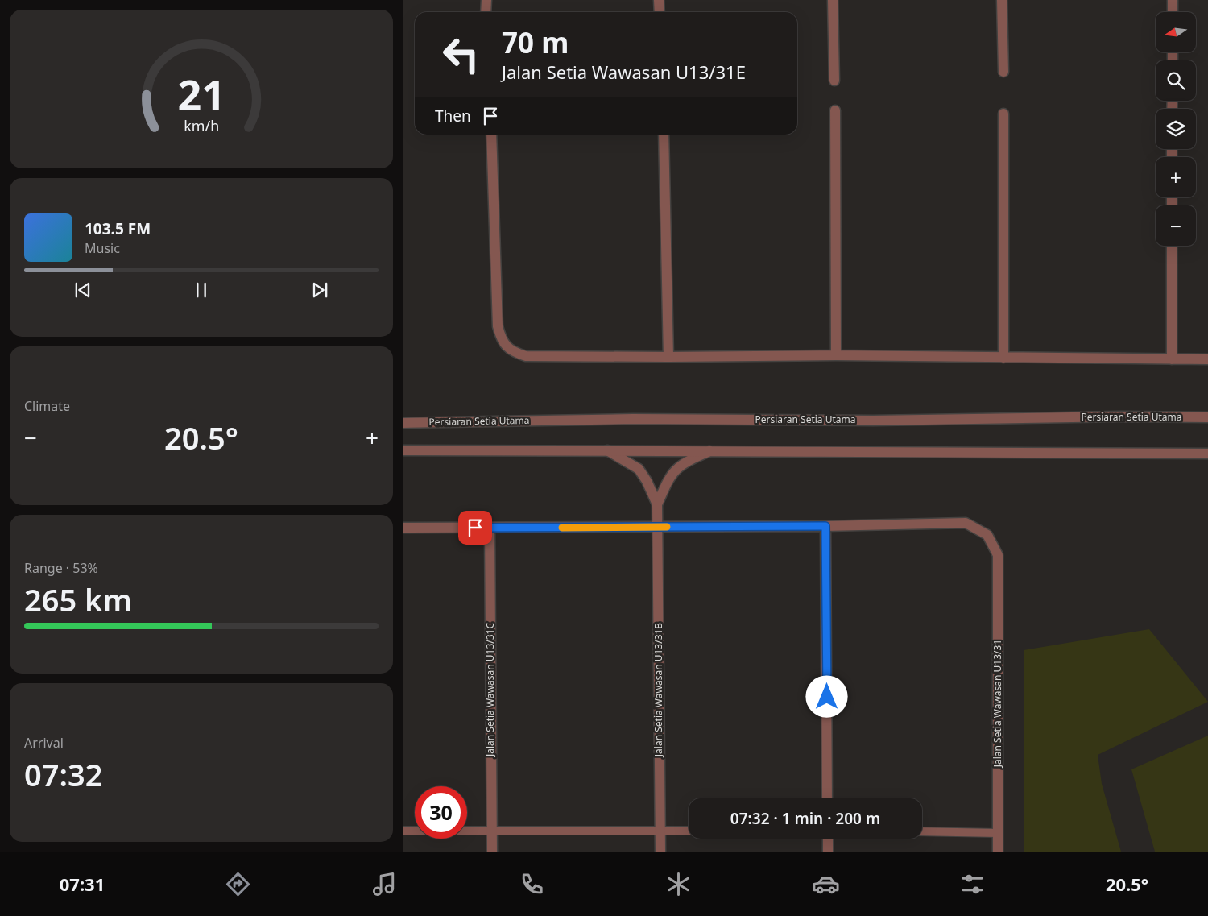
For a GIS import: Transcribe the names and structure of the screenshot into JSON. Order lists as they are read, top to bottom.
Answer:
{
  "streets": {
    "street": [
      "Persiaran Setia Utama",
      "Jalan Setia Wawasan U13/31C",
      "Jalan Setia Wawasan U13/31B",
      "Jalan Setia Wawasan U13/31"
    ]
  },
  "north": "left",
  "page": {
    "map_buttons": ["+", "−"],
    "turn": ["70 m", "Jalan Setia Wawasan U13/31E"],
    "then": "Then",
    "song": ["103.5 FM", "Music"],
    "tile": [
      "Climate",
      ["Range · 53%", "265 km"],
      ["Arrival", "07:32"]
    ],
    "heat": ["−", "20.5°", "+"],
    "limit": "30",
    "trip": "07:32 · 1 min · 200 m",
    "tabs": ["07:31", "20.5°"],
    "gauge": ["21", "km/h"]
  }
}
